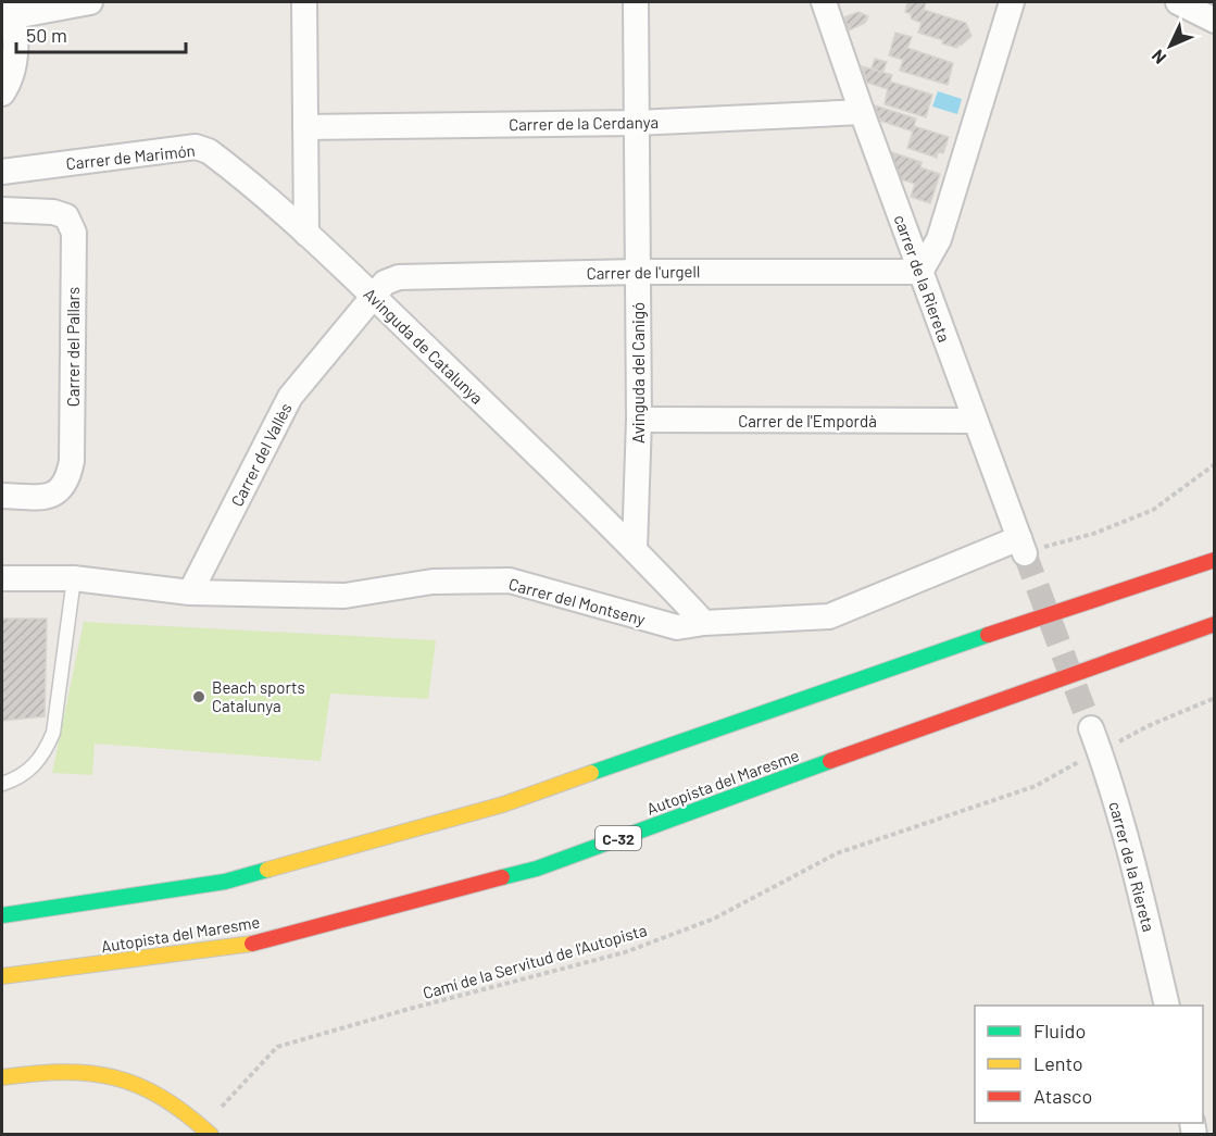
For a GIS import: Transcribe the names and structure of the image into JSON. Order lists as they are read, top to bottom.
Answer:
{
  "streets": {
    "main road": ["Autopista del Maresme", "C-32"],
    "street": [
      "Carrer de la Cerdanya",
      "Carrer de Marimón",
      "Carrer de l'urgell",
      "carrer de la Riereta",
      "Avinguda de Catalunya",
      "Carrer del Pallars",
      "Avinguda del Canigó",
      "Carrer de l'Empordà",
      "Carrer del Vallès",
      "Carrer del Montseny"
    ],
    "path": ["Camí de la Servitud de l'Autopista"]
  },
  "crossings": [
    ["Carrer de la Cerdanya", "carrer de la Riereta"],
    ["Carrer de la Cerdanya", "Avinguda del Canigó"],
    ["Carrer de Marimón", "Avinguda de Catalunya"],
    ["Carrer de l'urgell", "carrer de la Riereta"],
    ["Carrer de l'urgell", "Avinguda de Catalunya"],
    ["Carrer de l'urgell", "Avinguda del Canigó"],
    ["Carrer de l'urgell", "Carrer del Vallès"],
    ["carrer de la Riereta", "Carrer de l'Empordà"],
    ["carrer de la Riereta", "Carrer del Montseny"],
    ["carrer de la Riereta", "Camí de la Servitud de l'Autopista"],
    ["Avinguda de Catalunya", "Avinguda del Canigó"],
    ["Avinguda de Catalunya", "Carrer del Vallès"],
    ["Avinguda de Catalunya", "Carrer del Montseny"],
    ["Avinguda del Canigó", "Carrer de l'Empordà"],
    ["Carrer del Vallès", "Carrer del Montseny"]
  ],
  "places": ["Beach sports Catalunya"],
  "legend": ["Fluido", "Lento", "Atasco"],
  "scale_bar": "50 m",
  "north": "bottom left"
}
